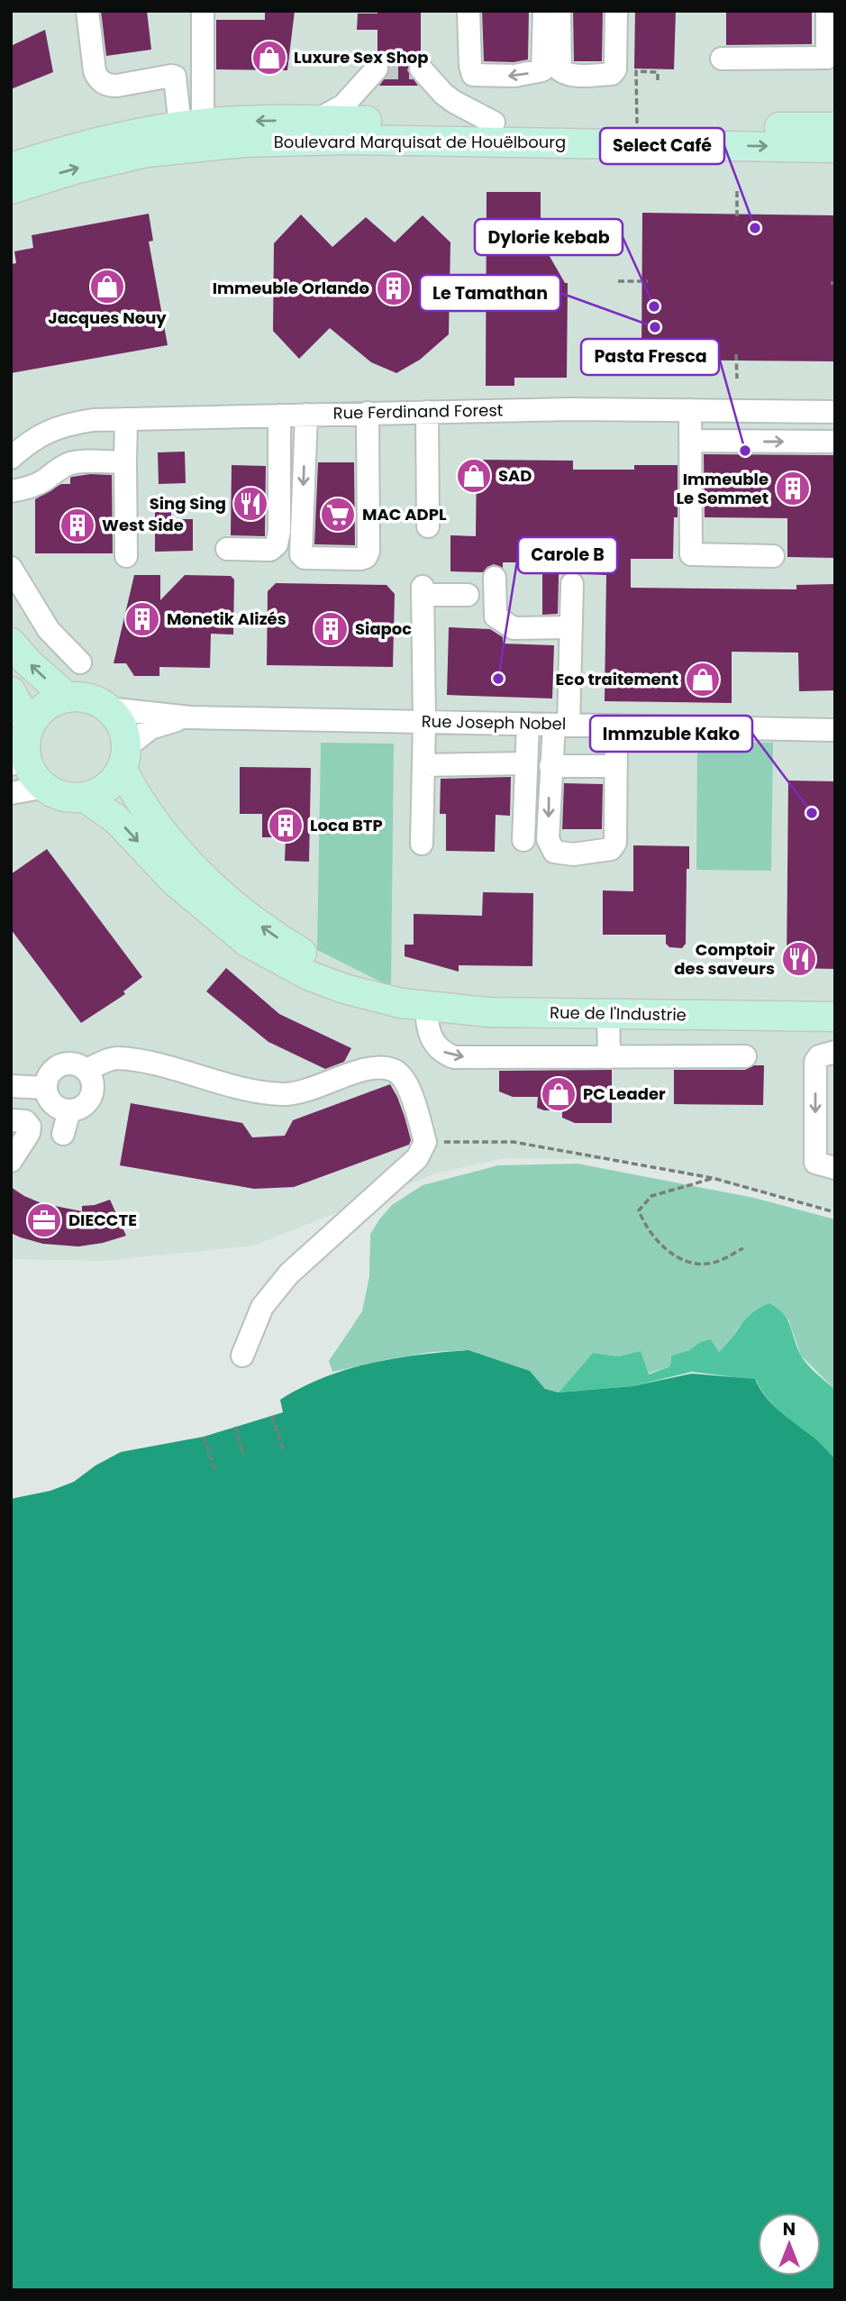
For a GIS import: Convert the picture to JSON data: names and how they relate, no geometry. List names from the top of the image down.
{
  "streets": {
    "main road": ["Boulevard Marquisat de Houëlbourg", "Rue de l'Industrie"],
    "street": ["Rue Ferdinand Forest", "Rue Joseph Nobel"]
  },
  "crossings": [
    ["Rue Joseph Nobel", "Rue de l'Industrie"]
  ],
  "places": {
    "shop": [
      "Luxure Sex Shop",
      "Jacques Nouy",
      "SAD",
      "Eco traitement",
      "PC Leader"
    ],
    "other": [
      "Select Café",
      "Dylorie kebab",
      "Le Tamathan",
      "Pasta Fresca",
      "Carole B",
      "Immzuble Kako"
    ],
    "building": [
      "Immeuble Orlando",
      "Immeuble Le Sommet",
      "West Side",
      "Monetik Alizés",
      "Siapoc",
      "Loca BTP"
    ],
    "restaurant": ["Sing Sing", "Comptoir des saveurs"],
    "supermarket": ["MAC ADPL"],
    "office": ["DIECCTE"]
  },
  "north": "top"
}
